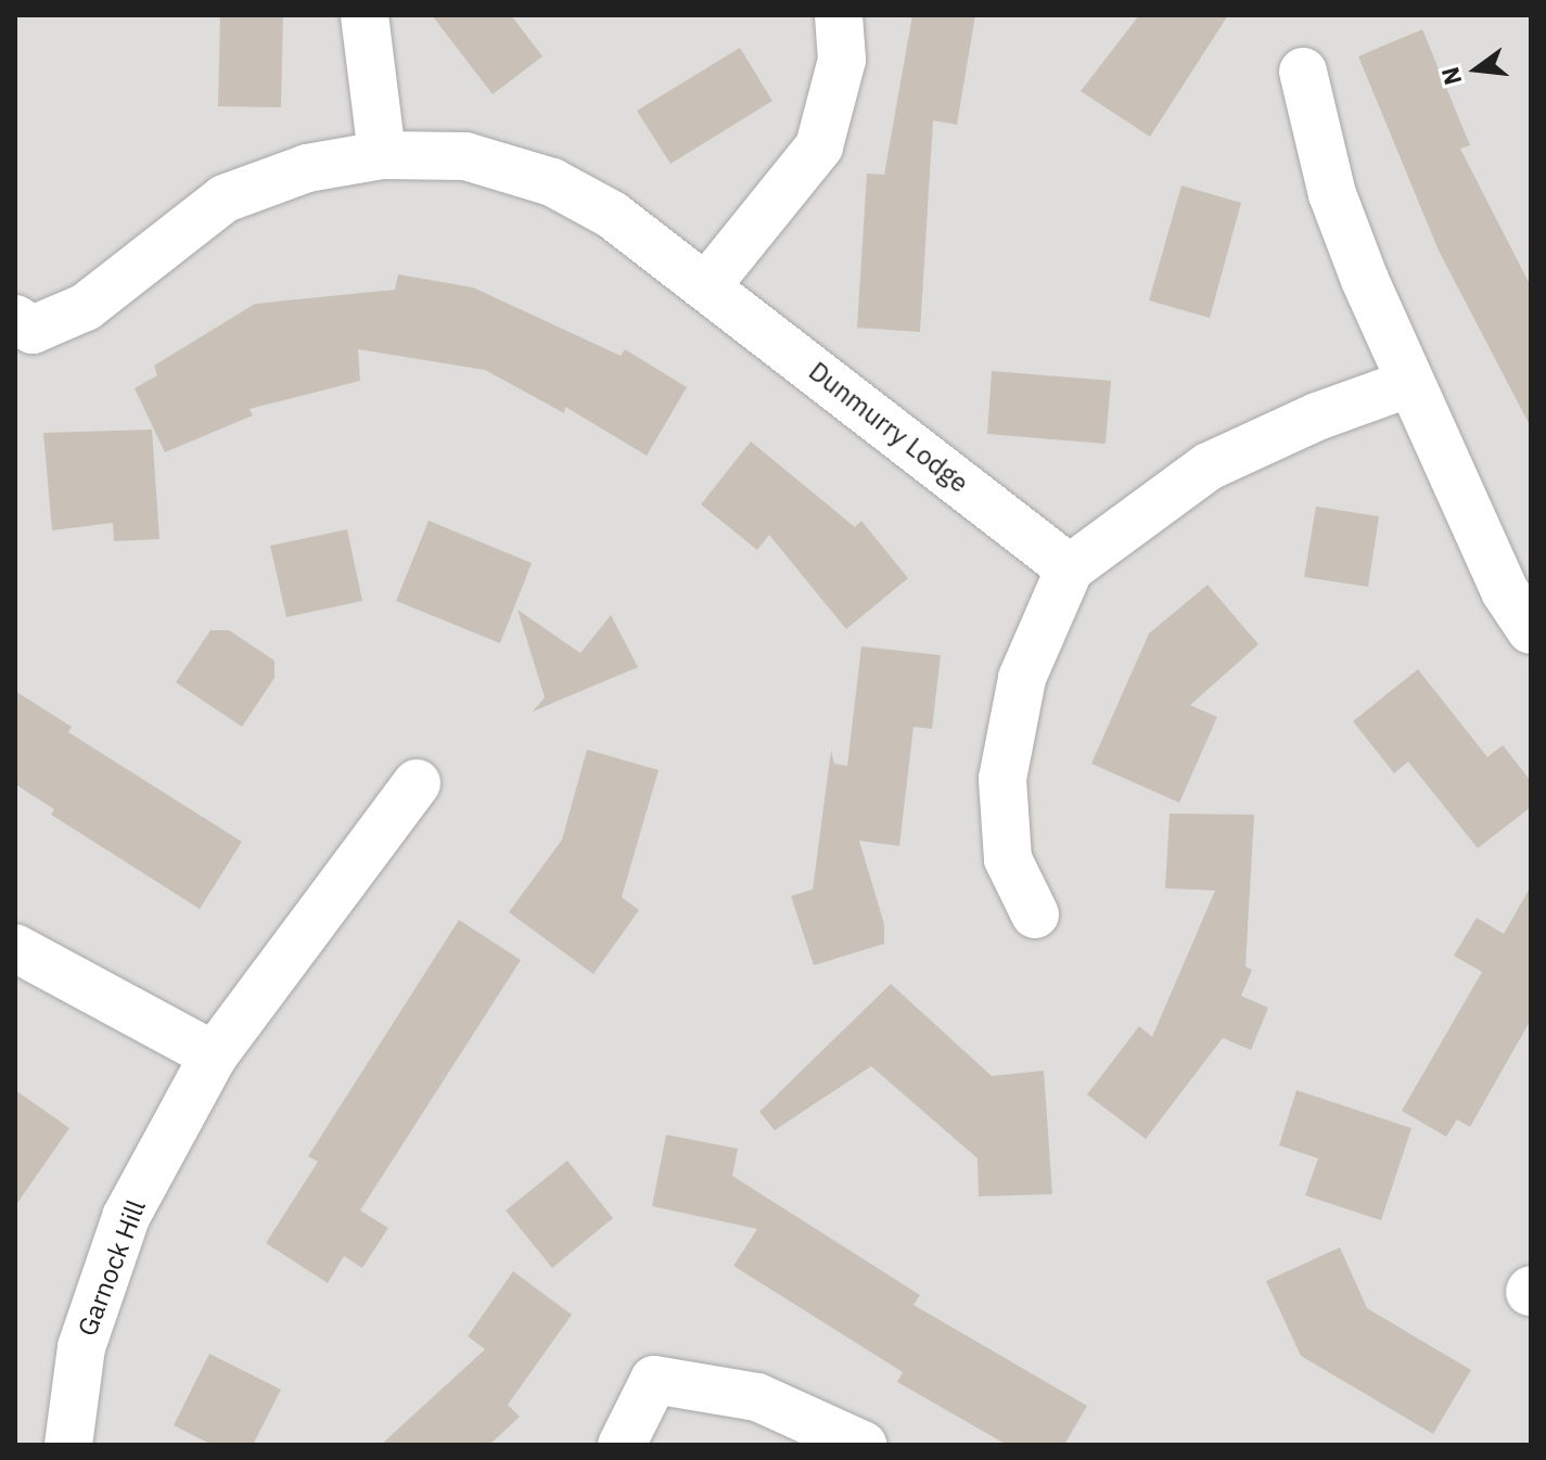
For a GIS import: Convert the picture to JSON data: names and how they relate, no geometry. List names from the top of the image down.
{
  "streets": {
    "street": ["Dunmurry Lodge", "Garnock Hill"]
  },
  "north": "left"
}
